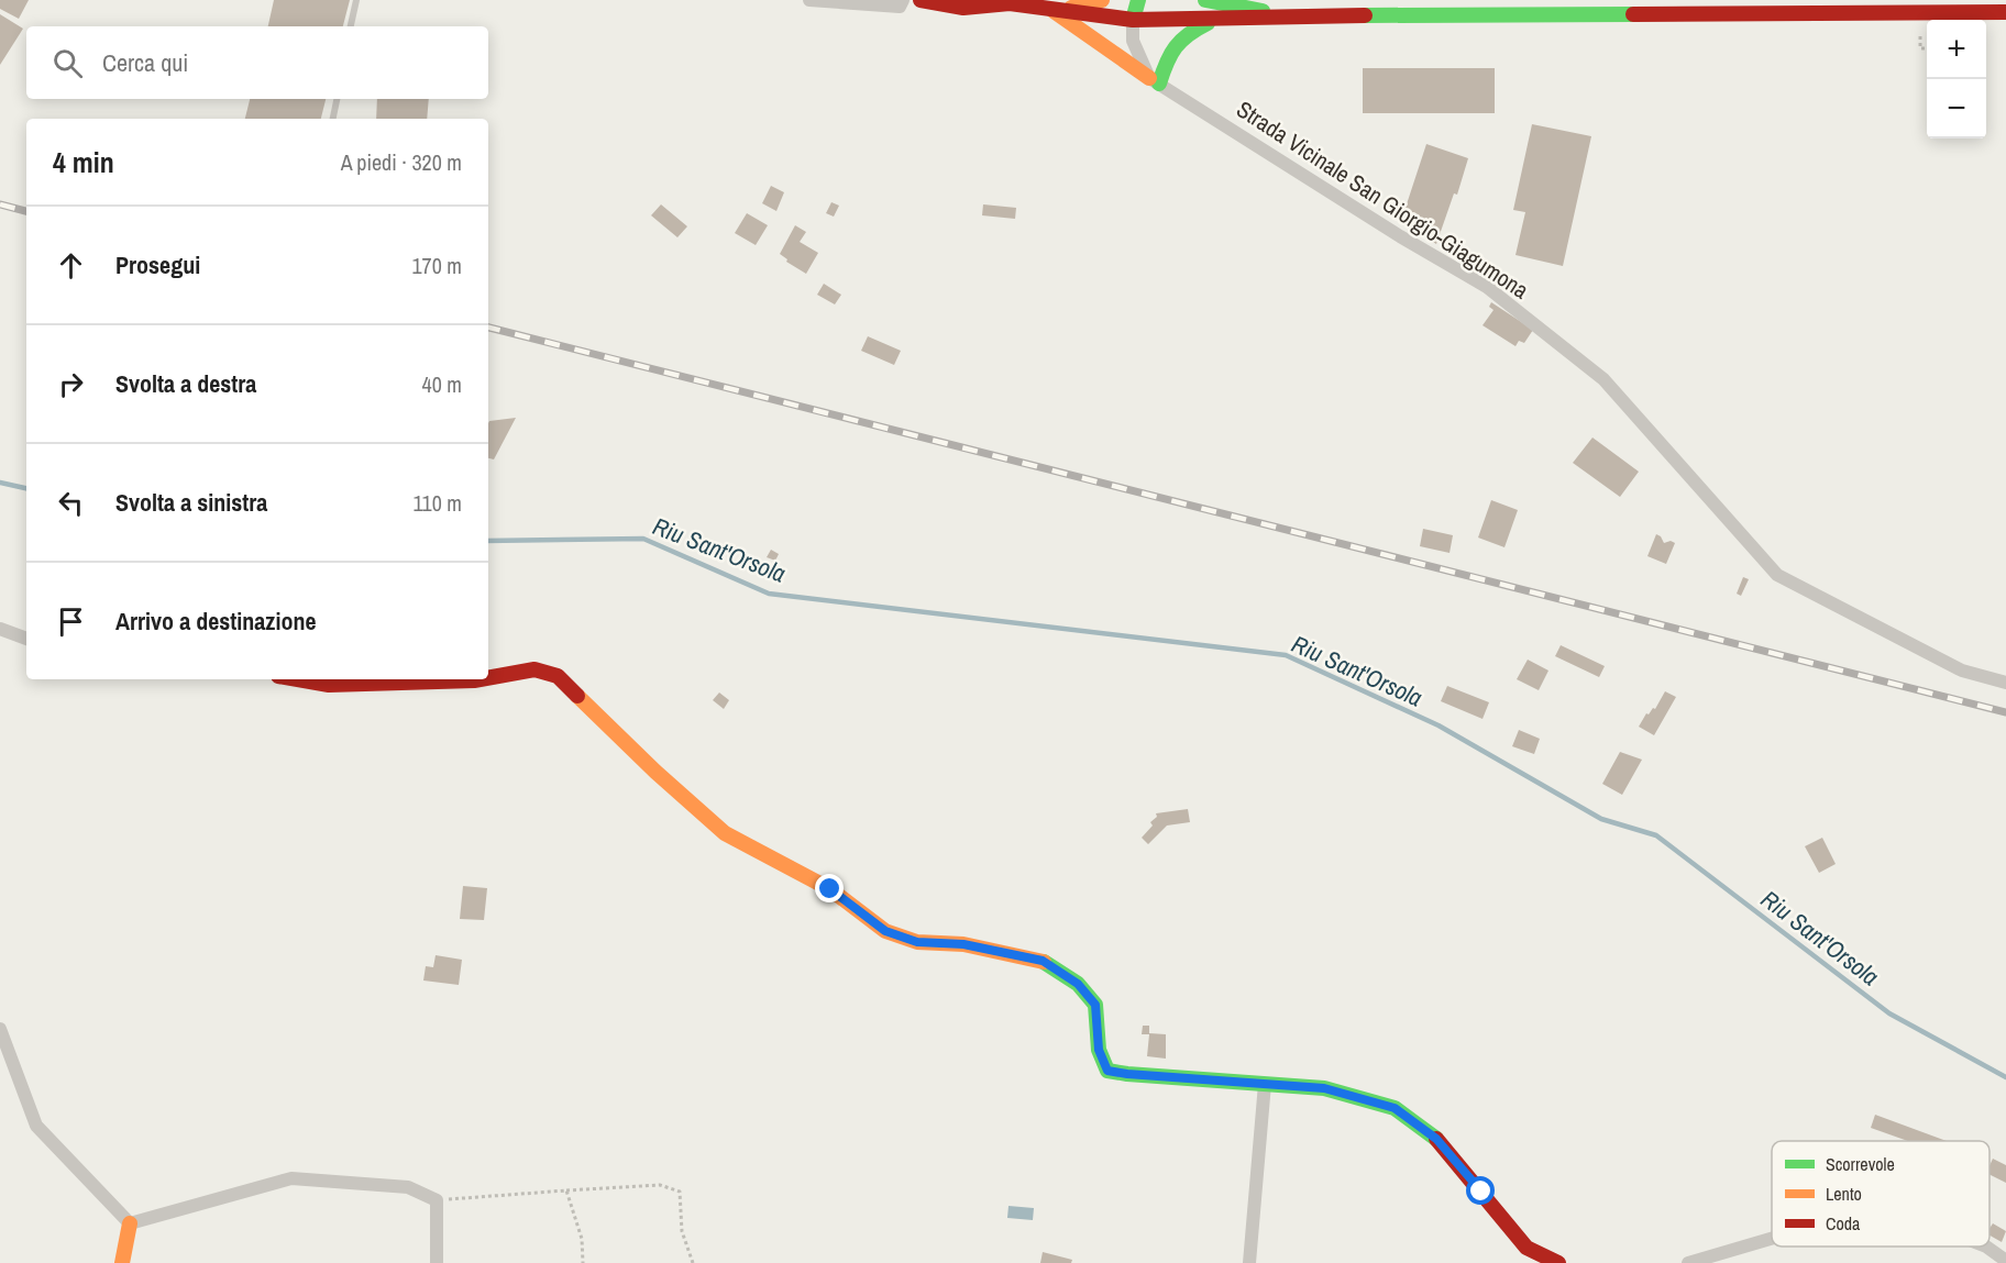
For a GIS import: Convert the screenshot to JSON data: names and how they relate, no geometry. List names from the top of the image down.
{
  "streets": {
    "street": ["Strada Vicinale San Giorgio-Giagumona"]
  },
  "water": ["Riu Sant'Orsola"],
  "legend": ["Scorrevole", "Lento", "Coda"],
  "page": {
    "map_buttons": ["+", "−"],
    "search": "Cerca qui",
    "heading": ["4 min", "A piedi · 320 m"],
    "list": [
      ["Prosegui", "170 m"],
      ["Svolta a destra", "40 m"],
      ["Svolta a sinistra", "110 m"],
      "Arrivo a destinazione"
    ]
  }
}
